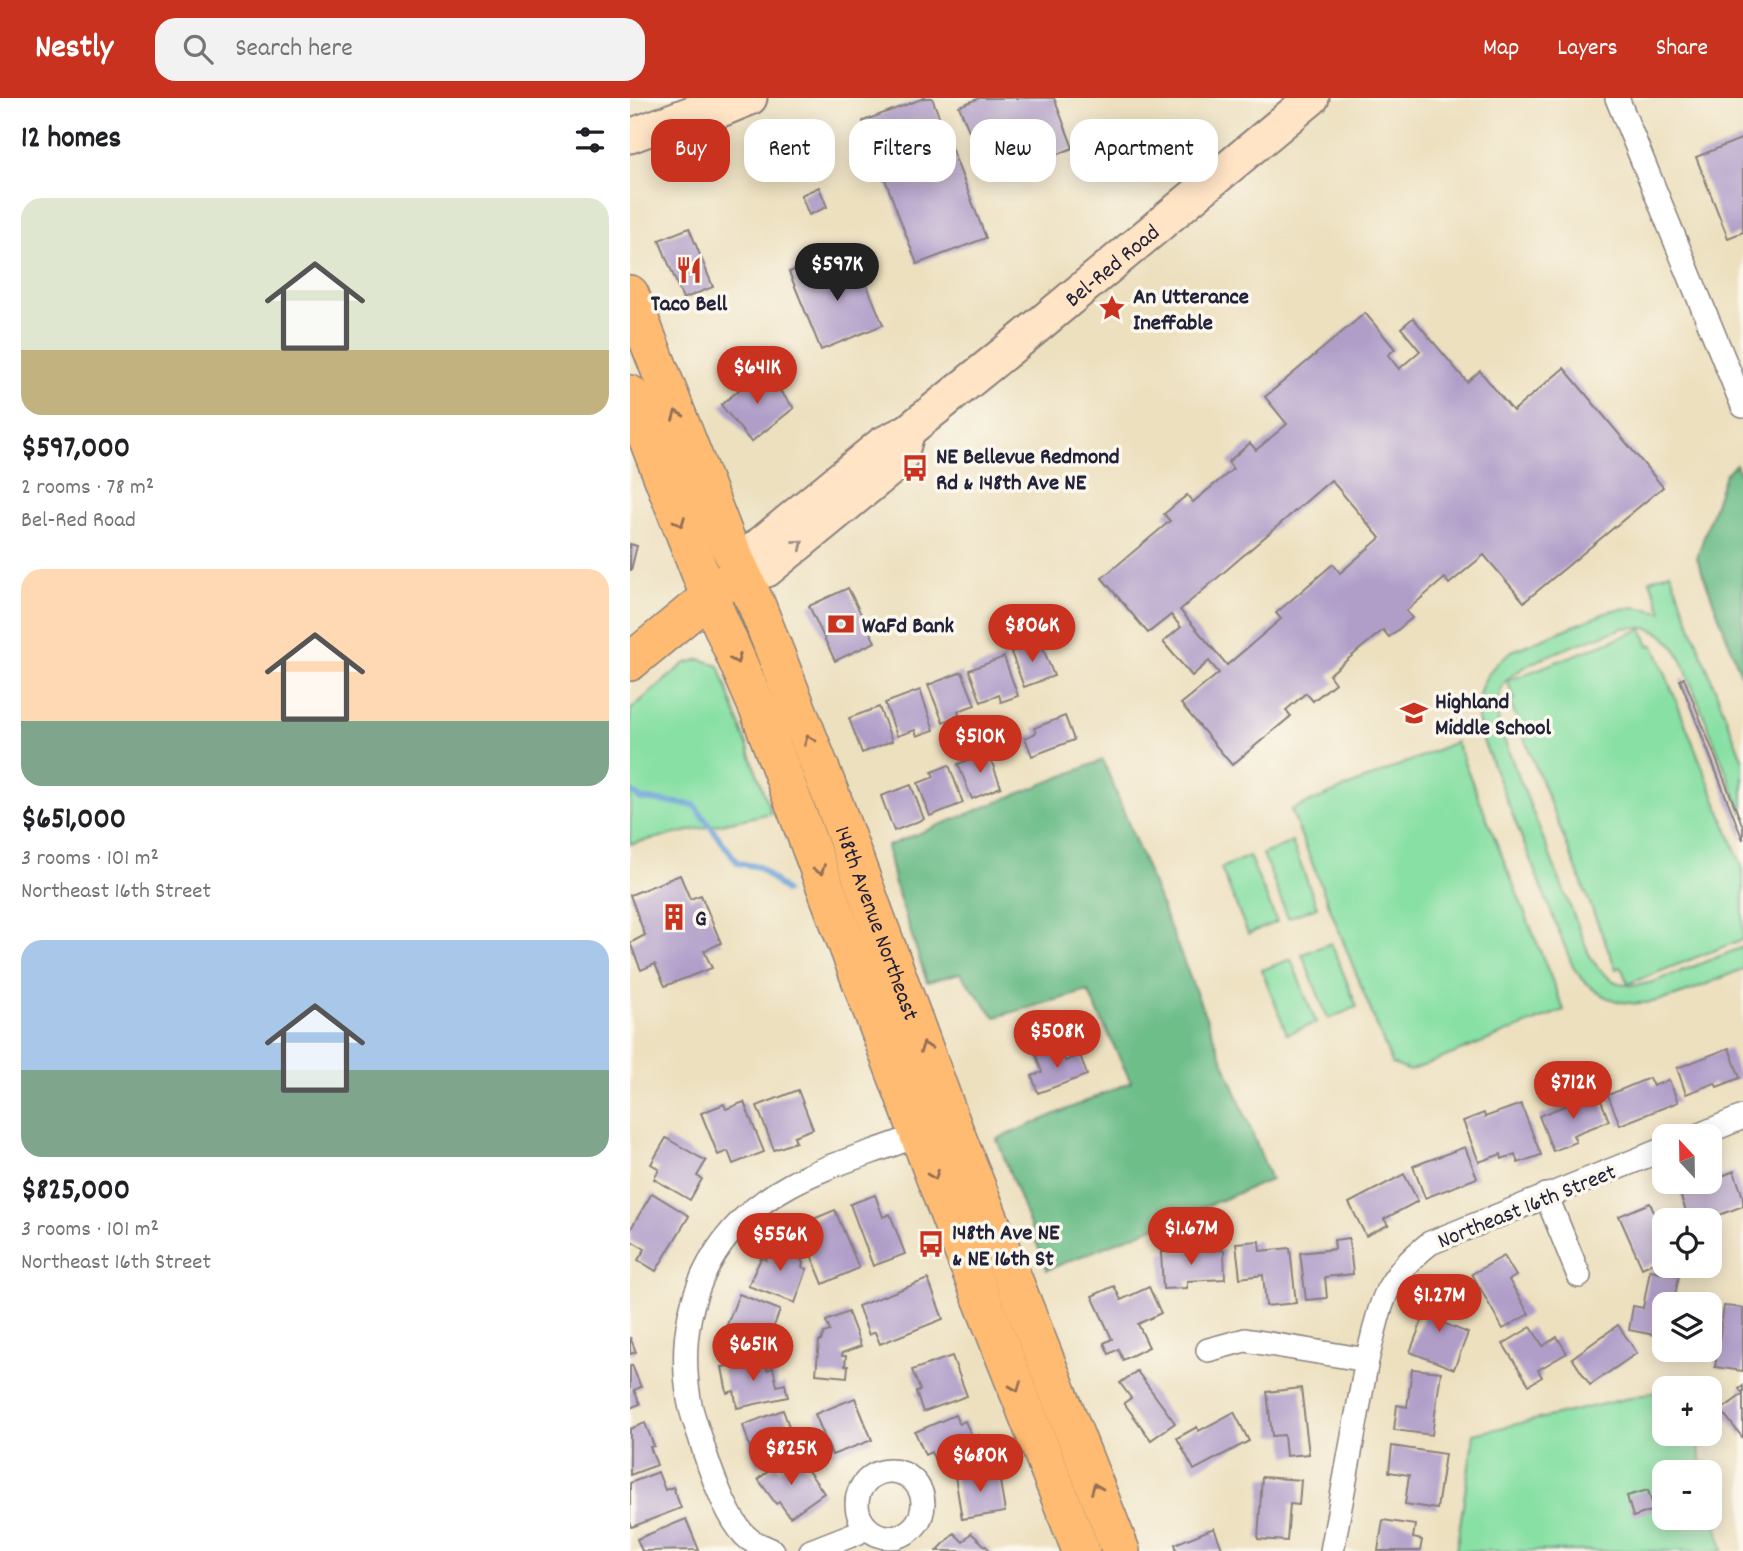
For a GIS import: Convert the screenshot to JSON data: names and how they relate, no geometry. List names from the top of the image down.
{
  "streets": {
    "main road": ["Bel-Red Road", "148th Avenue Northeast"],
    "street": ["Northeast 16th Street"]
  },
  "crossings": [
    ["Bel-Red Road", "148th Avenue Northeast"]
  ],
  "places": {
    "restaurant": ["Taco Bell"],
    "place": ["An Utterance Ineffable"],
    "bus stop": ["NE Bellevue Redmond Rd & 148th Ave NE", "148th Ave NE & NE 16th St"],
    "bank": ["WaFd Bank"],
    "school or university": ["Highland Middle School"],
    "building": ["G"]
  },
  "north": "top",
  "page": {
    "header": "Nestly",
    "search": "Search here",
    "nav": ["Map", "Layers", "Share"],
    "heading": "12 homes",
    "chip": [
      "Buy",
      "Rent",
      "Filters",
      "New",
      "Apartment"
    ],
    "list": [
      {
        "name": "$597,000",
        "note": "2 rooms · 78 m² · Bel-Red Road"
      },
      {
        "name": "$651,000",
        "note": "3 rooms · 101 m² · Northeast 16th Street"
      },
      {
        "name": "$825,000",
        "note": "3 rooms · 101 m² · Northeast 16th Street"
      }
    ],
    "price": [
      "$597K",
      "$641K",
      "$806K",
      "$510K",
      "$508K",
      "$712K",
      "$1.67M",
      "$556K",
      "$1.27M",
      "$651K",
      "$825K",
      "$680K"
    ],
    "map_buttons": ["+", "−"]
  }
}
